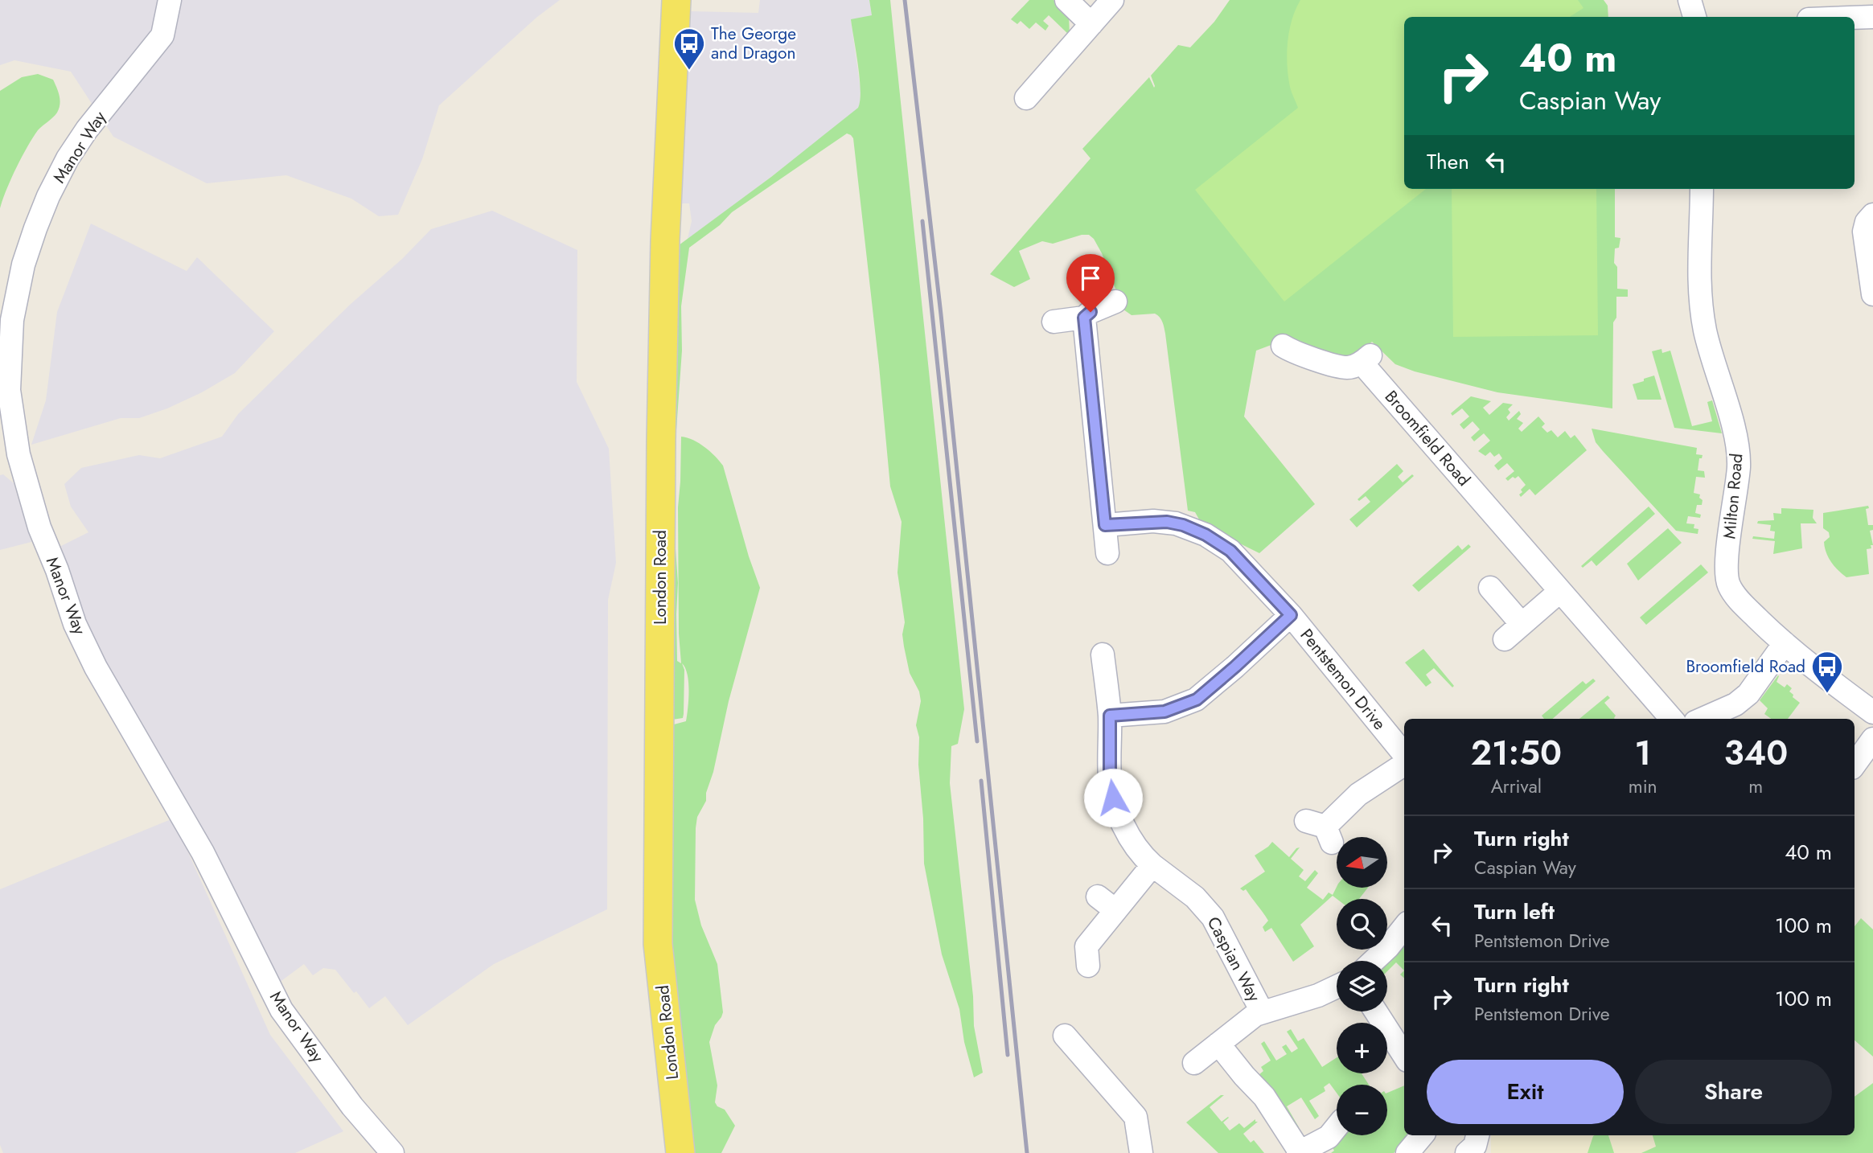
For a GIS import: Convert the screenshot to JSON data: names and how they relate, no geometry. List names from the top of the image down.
{
  "streets": {
    "main road": ["London Road"],
    "street": [
      "Manor Way",
      "Broomfield Road",
      "Milton Road",
      "Pentstemon Drive",
      "Caspian Way"
    ]
  },
  "places": {
    "bus stop": ["The George and Dragon", "Broomfield Road"]
  },
  "north": "left",
  "page": {
    "turn": ["40 m", "Caspian Way"],
    "then": "Then",
    "eta": [
      "21:50",
      "Arrival",
      "1",
      "min",
      "340",
      "m"
    ],
    "list": [
      {
        "name": "Turn right",
        "note": "Caspian Way",
        "value": "40 m"
      },
      {
        "name": "Turn left",
        "note": "Pentstemon Drive",
        "value": "100 m"
      },
      {
        "name": "Turn right",
        "note": "Pentstemon Drive",
        "value": "100 m"
      }
    ],
    "map_buttons": ["+", "−"],
    "buttons": ["Exit", "Share"]
  }
}
